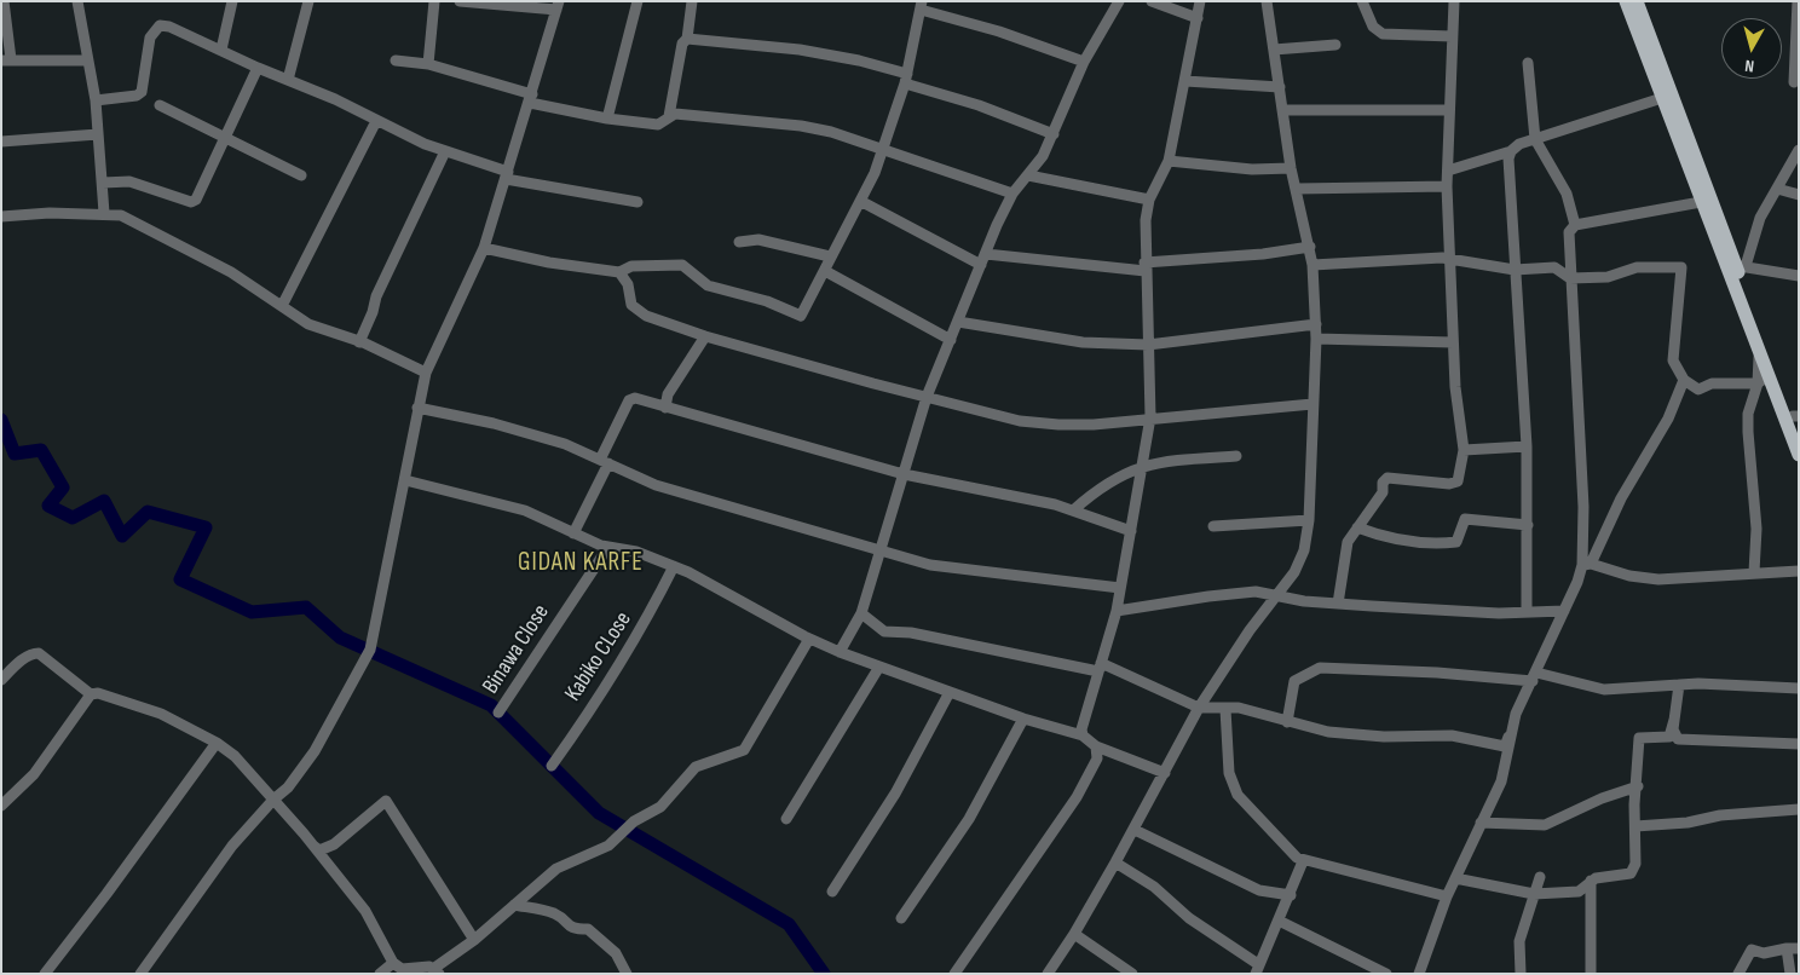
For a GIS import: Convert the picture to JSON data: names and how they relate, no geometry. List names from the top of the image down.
{
  "streets": {
    "street": ["Binawa Close", "Kabiko CLose"]
  },
  "districts": ["GIDAN KARFE"],
  "north": "bottom"
}
